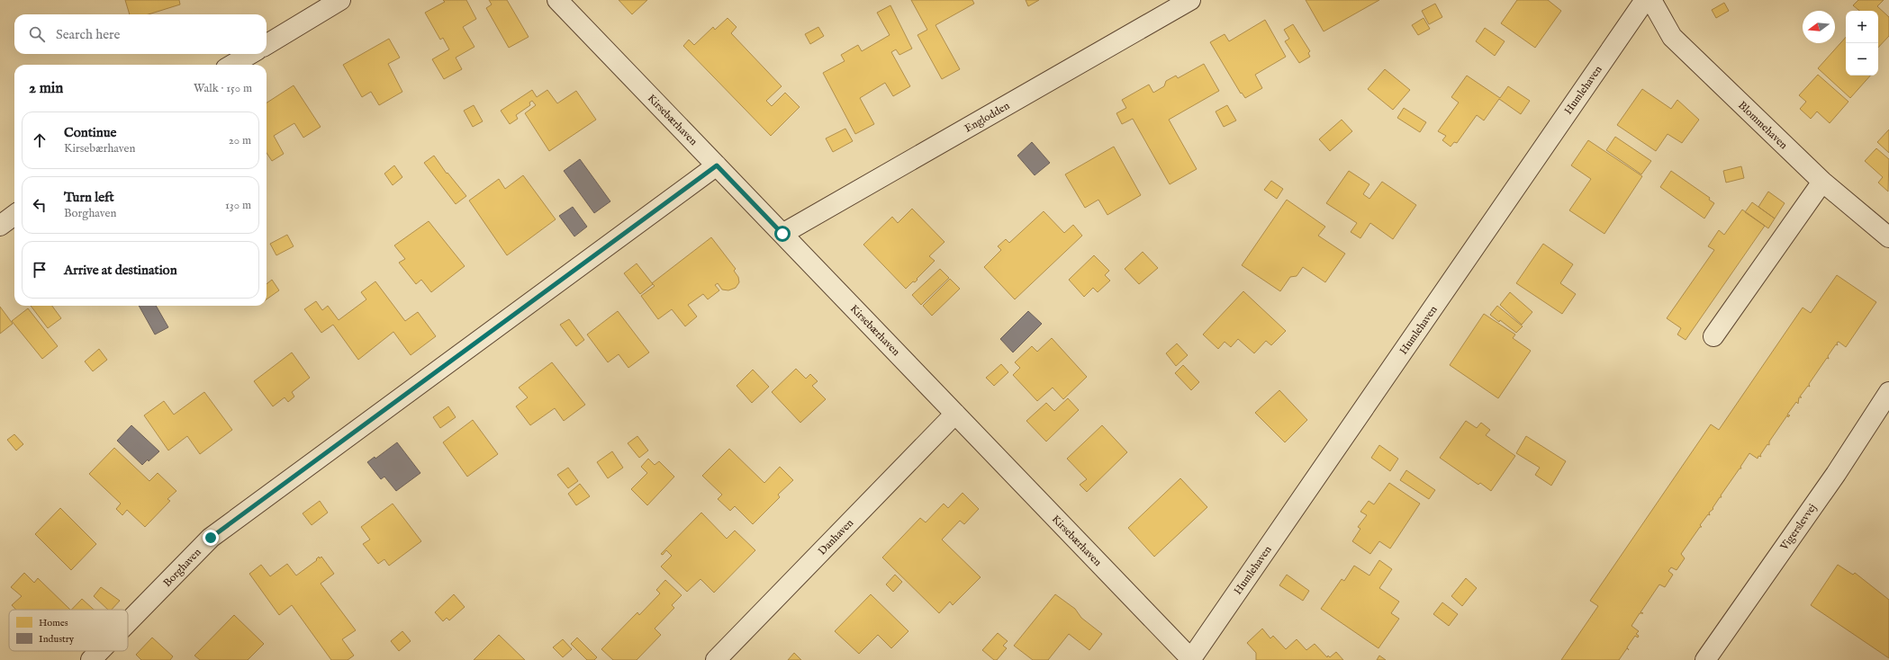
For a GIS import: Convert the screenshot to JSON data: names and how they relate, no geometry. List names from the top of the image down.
{
  "streets": {
    "street": [
      "Humlehaven",
      "Englodden",
      "Kirsebærhaven",
      "Blommehaven",
      "Vigerslevvej",
      "Danhaven",
      "Borghaven"
    ]
  },
  "crossings": [
    ["Humlehaven", "Kirsebærhaven"],
    ["Englodden", "Kirsebærhaven"],
    ["Kirsebærhaven", "Danhaven"],
    ["Kirsebærhaven", "Borghaven"]
  ],
  "legend": ["Homes", "Industry"],
  "north": "left",
  "page": {
    "map_buttons": ["+", "−"],
    "search": "Search here",
    "heading": ["2 min", "Walk · 150 m"],
    "list": [
      ["Continue", "Kirsebærhaven", "20 m"],
      ["Turn left", "Borghaven", "130 m"],
      "Arrive at destination"
    ]
  }
}
